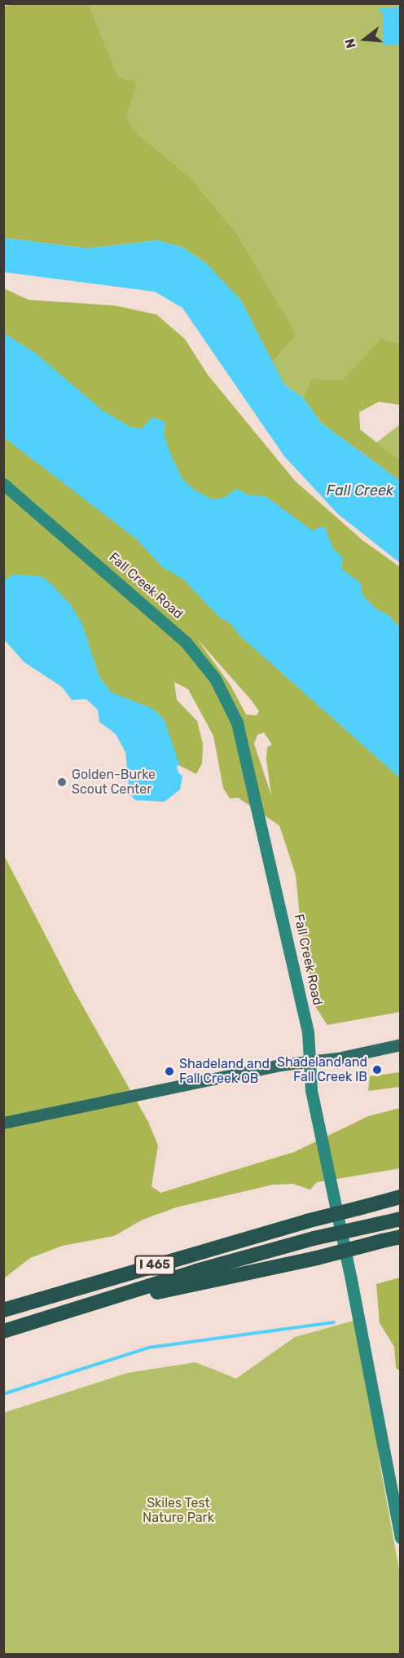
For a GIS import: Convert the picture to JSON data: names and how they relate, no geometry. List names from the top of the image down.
{
  "streets": {
    "highway": ["I 465"],
    "main road": ["Fall Creek Road"]
  },
  "water": ["Fall Creek"],
  "parks": ["Skiles Test Nature Park"],
  "places": ["Golden-Burke Scout Center", "Shadeland and Fall Creek IB", "Shadeland and Fall Creek OB"],
  "north": "left"
}
